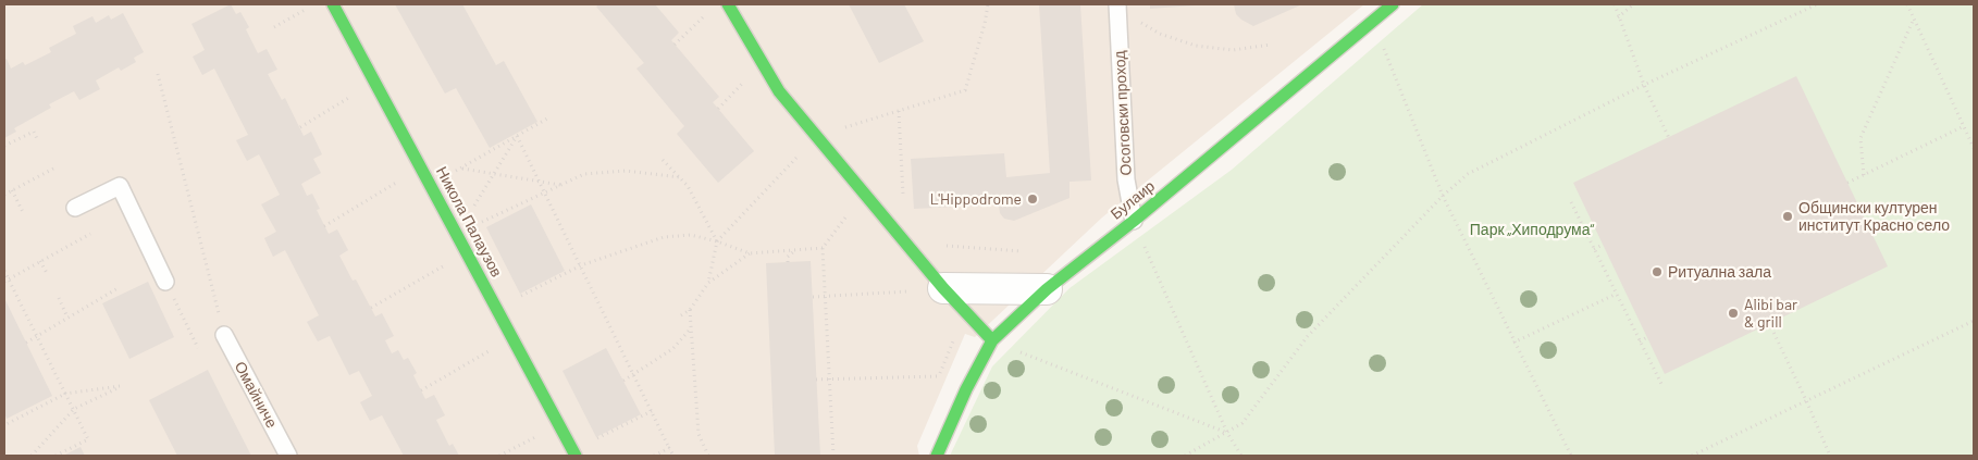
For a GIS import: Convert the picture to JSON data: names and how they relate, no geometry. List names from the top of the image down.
{
  "streets": {
    "street": ["Булаир", "Никола Палаузов"],
    "lane": ["Осоговски проход", "Омайниче"]
  },
  "crossings": [
    ["Осоговски проход", "Булаир"]
  ],
  "parks": ["Парк „Хиподрума“"],
  "places": [
    "L'Hippodrome",
    "Общински културен институт Красно село",
    "Ритуална зала",
    "Alibi bar & grill"
  ]
}
